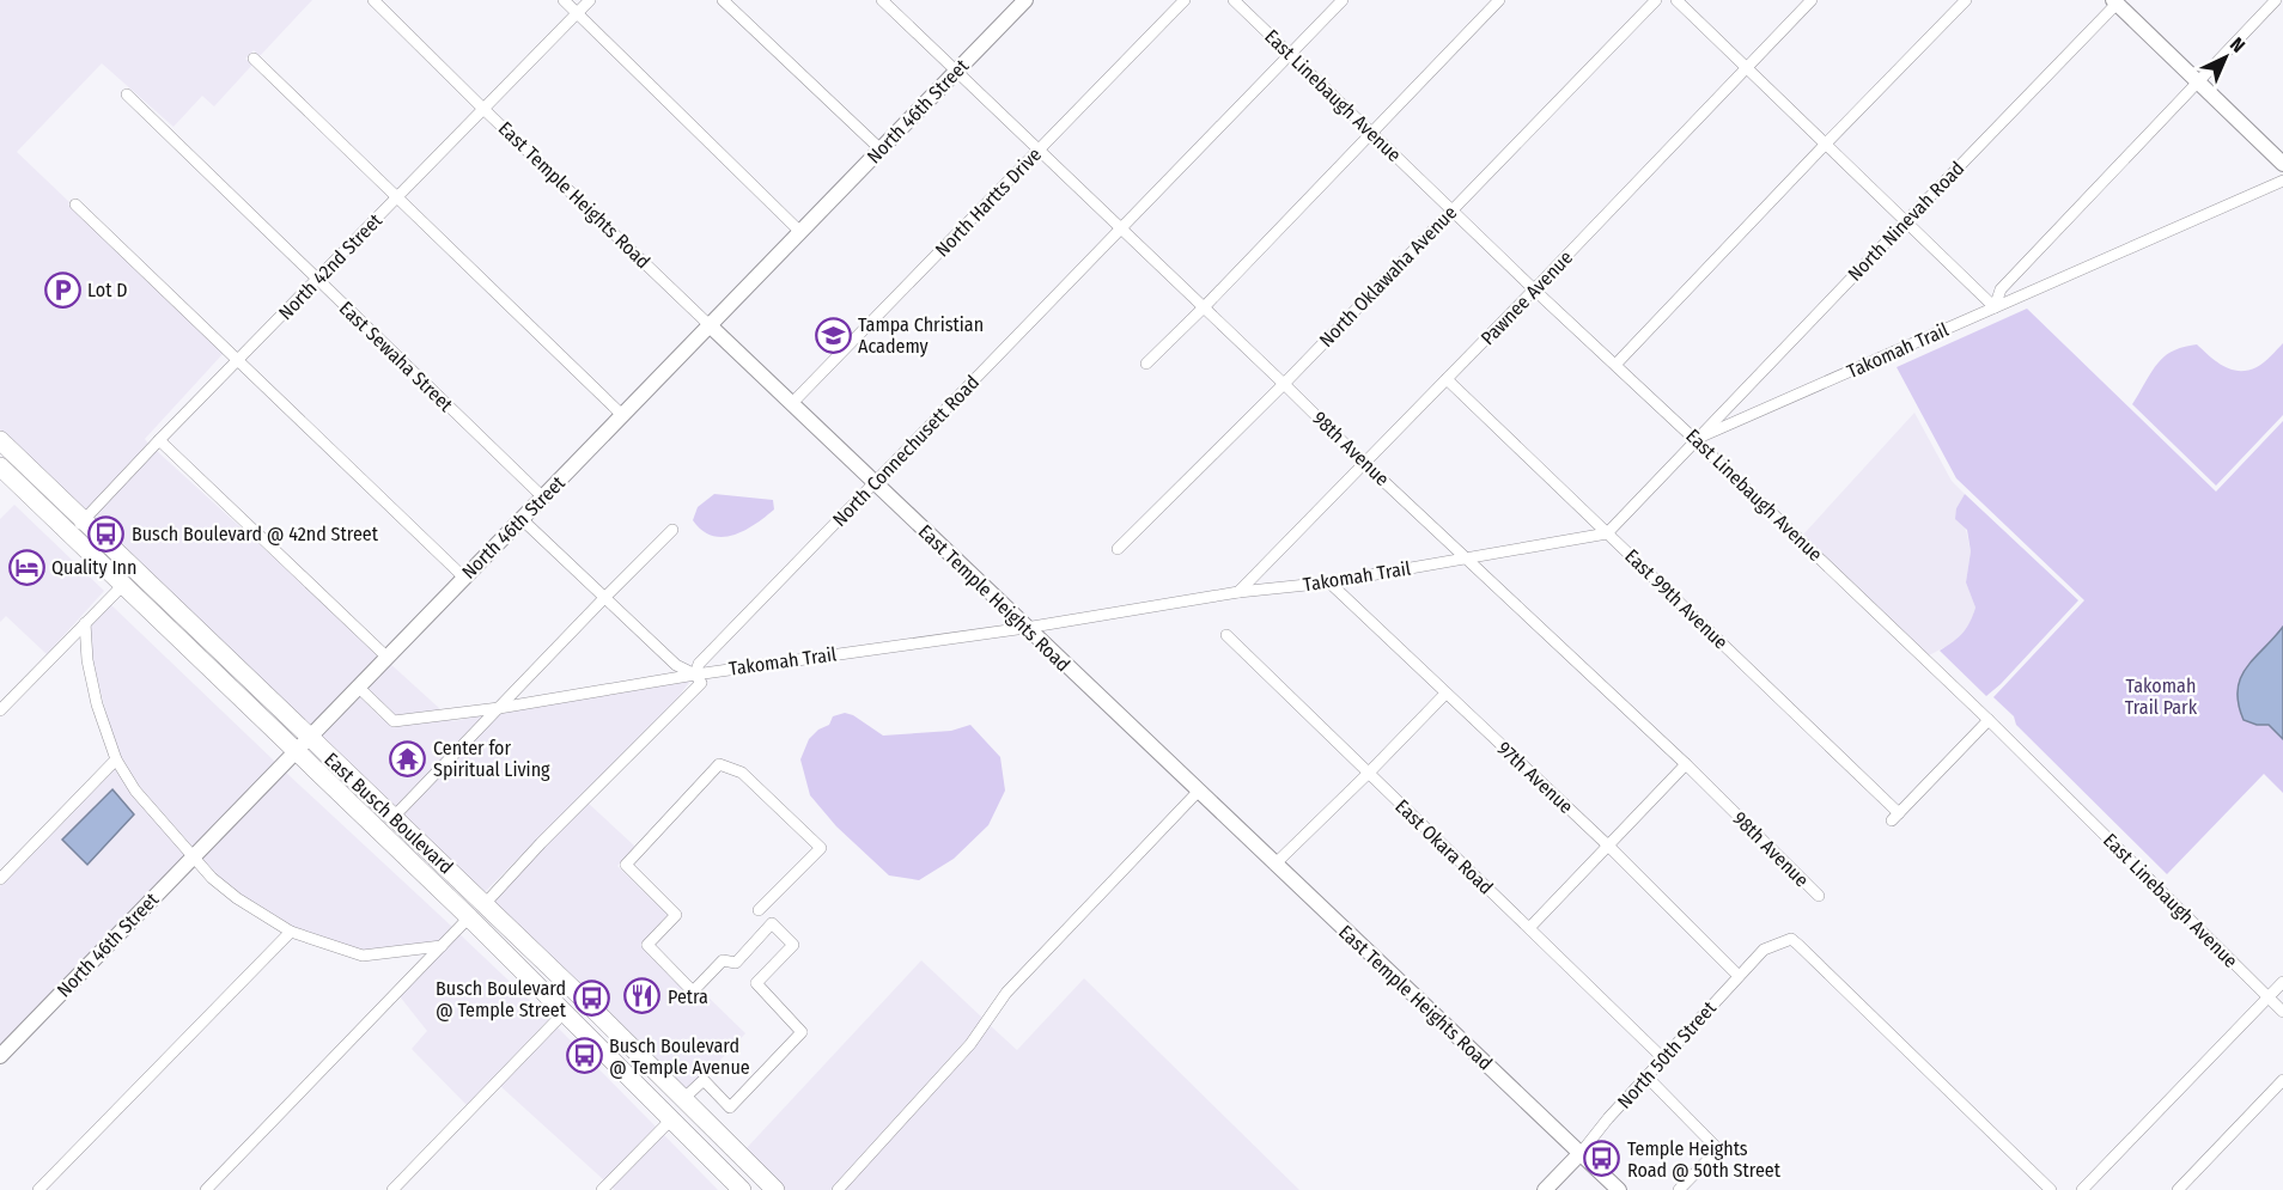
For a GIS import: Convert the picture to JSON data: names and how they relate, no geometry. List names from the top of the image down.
{
  "streets": {
    "main road": ["East Busch Boulevard"],
    "street": [
      "East Linebaugh Avenue",
      "North 46th Street",
      "East Temple Heights Road",
      "North Hartts Drive",
      "North Ninevah Road",
      "North 42nd Street",
      "North Oklawaha Avenue",
      "Pawnee Avenue",
      "Takomah Trail",
      "East Sewaha Street",
      "98th Avenue",
      "North Connechusett Road",
      "East 99th Avenue",
      "97th Avenue",
      "East Okara Road",
      "North 50th Street"
    ]
  },
  "crossings": [
    ["East Linebaugh Avenue", "North Ninevah Road"],
    ["East Linebaugh Avenue", "North Oklawaha Avenue"],
    ["East Linebaugh Avenue", "Pawnee Avenue"],
    ["East Linebaugh Avenue", "Takomah Trail"],
    ["East Linebaugh Avenue", "North Connechusett Road"],
    ["East Linebaugh Avenue", "East 99th Avenue"],
    ["North 46th Street", "East Temple Heights Road"],
    ["North 46th Street", "Takomah Trail"],
    ["North 46th Street", "East Sewaha Street"],
    ["North 46th Street", "98th Avenue"],
    ["North 46th Street", "East Busch Boulevard"],
    ["East Temple Heights Road", "North Hartts Drive"],
    ["East Temple Heights Road", "North 42nd Street"],
    ["East Temple Heights Road", "Takomah Trail"],
    ["East Temple Heights Road", "North Connechusett Road"],
    ["East Temple Heights Road", "North 50th Street"],
    ["North Hartts Drive", "98th Avenue"],
    ["North Ninevah Road", "Takomah Trail"],
    ["North 42nd Street", "East Sewaha Street"],
    ["North 42nd Street", "East Busch Boulevard"],
    ["North Oklawaha Avenue", "98th Avenue"],
    ["Pawnee Avenue", "Takomah Trail"],
    ["Pawnee Avenue", "98th Avenue"],
    ["Pawnee Avenue", "East 99th Avenue"],
    ["Takomah Trail", "98th Avenue"],
    ["Takomah Trail", "North Connechusett Road"],
    ["Takomah Trail", "East 99th Avenue"],
    ["Takomah Trail", "97th Avenue"],
    ["98th Avenue", "North Connechusett Road"],
    ["North Connechusett Road", "East Busch Boulevard"],
    ["97th Avenue", "North 50th Street"],
    ["East Okara Road", "North 50th Street"]
  ],
  "parks": ["Takomah Trail Park"],
  "places": {
    "parking": ["Lot D"],
    "school or university": ["Tampa Christian Academy"],
    "bus stop": [
      "Busch Boulevard @ 42nd Street",
      "Busch Boulevard @ Temple Street",
      "Busch Boulevard @ Temple Avenue",
      "Temple Heights Road @ 50th Street"
    ],
    "hotel": ["Quality Inn"],
    "temple": ["Center for Spiritual Living"],
    "restaurant": ["Petra"]
  },
  "north": "top right"
}
